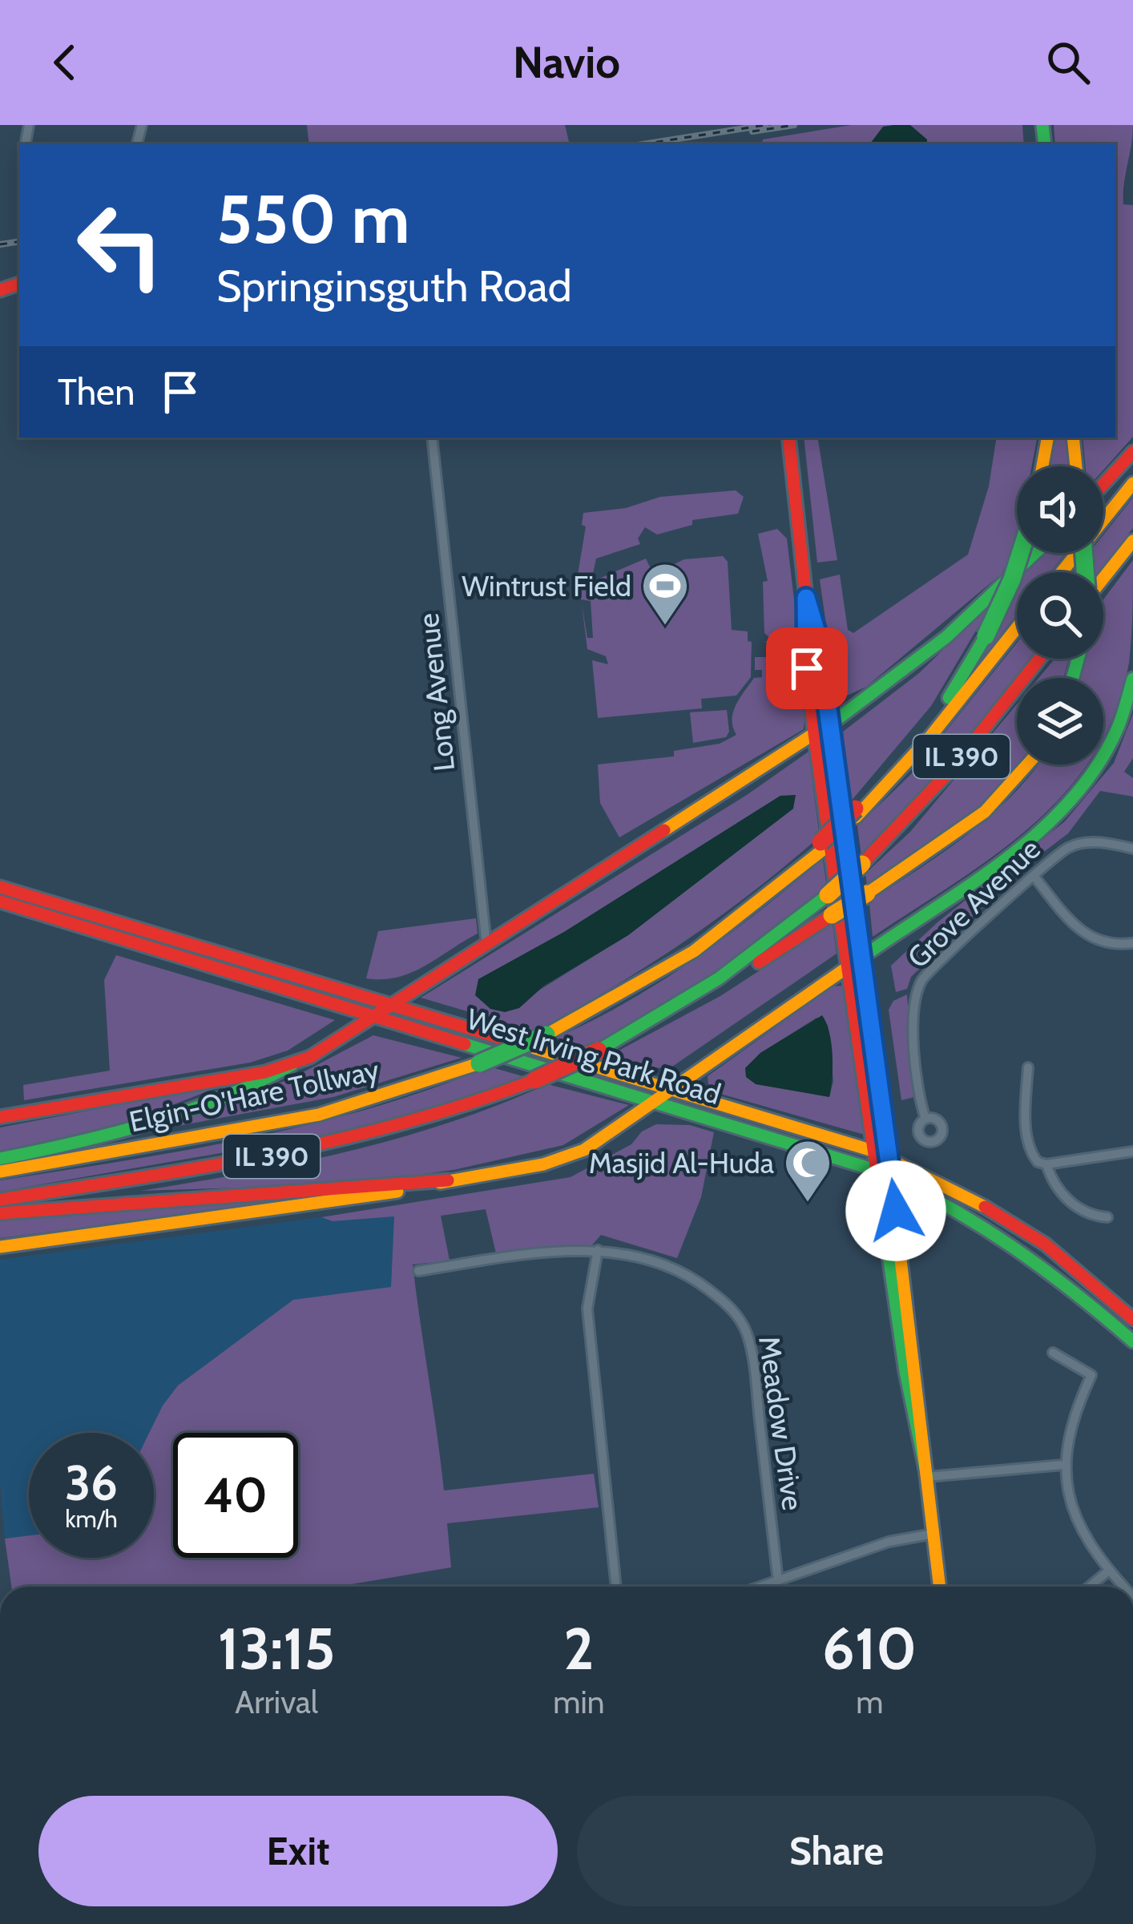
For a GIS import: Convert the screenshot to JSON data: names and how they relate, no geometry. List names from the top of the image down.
{
  "streets": {
    "main road": ["IL 390", "West Irving Park Road", "Elgin-O'Hare Tollway"],
    "street": ["Long Avenue", "Grove Avenue", "Meadow Drive"]
  },
  "places": {
    "sports": ["Wintrust Field"],
    "mosque": ["Masjid Al-Huda"]
  },
  "page": {
    "header": "Navio",
    "turn": ["550 m", "Springinsguth Road"],
    "then": "Then",
    "speed": "36 km/h",
    "limit": "40",
    "eta": [
      "13:15",
      "Arrival",
      "2",
      "min",
      "610",
      "m"
    ],
    "buttons": ["Exit", "Share"]
  }
}
